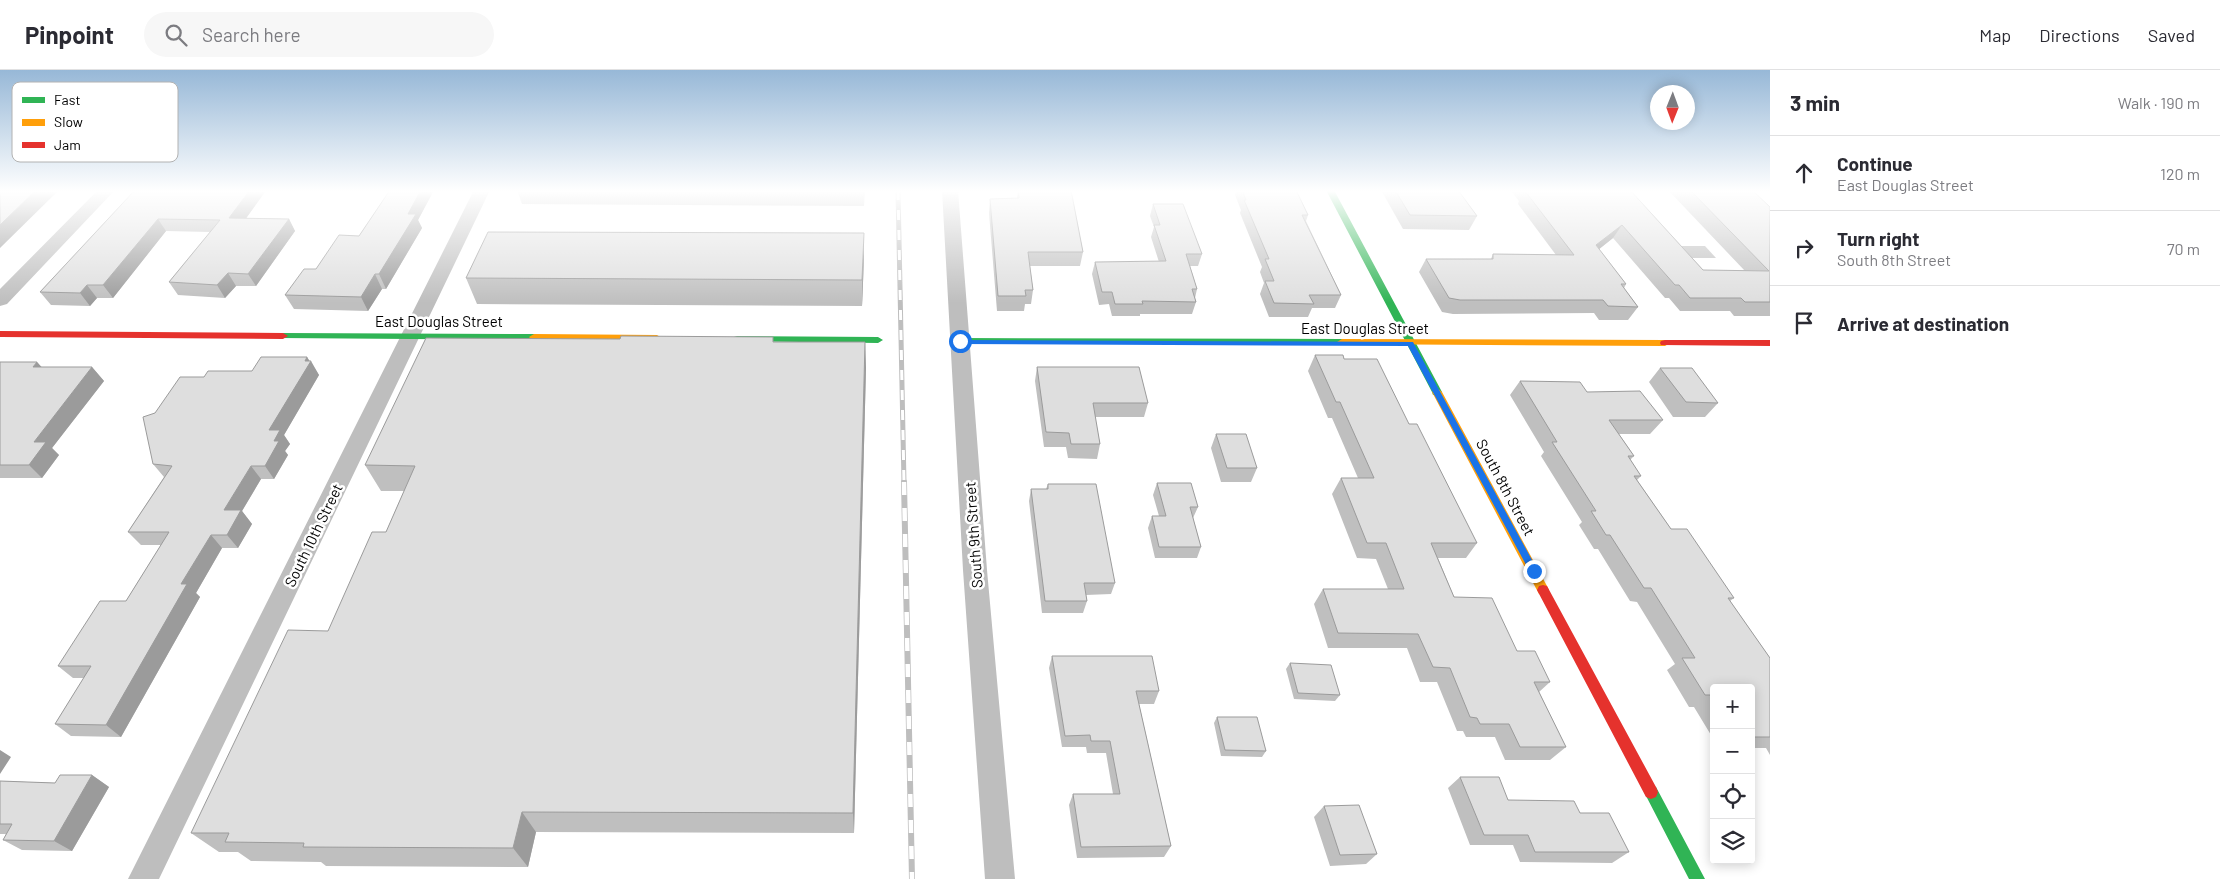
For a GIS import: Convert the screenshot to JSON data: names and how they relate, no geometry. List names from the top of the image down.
{
  "streets": {
    "street": [
      "East Douglas Street",
      "South 8th Street",
      "South 10th Street",
      "South 9th Street"
    ]
  },
  "crossings": [
    ["East Douglas Street", "South 8th Street"],
    ["East Douglas Street", "South 10th Street"],
    ["East Douglas Street", "South 9th Street"]
  ],
  "legend": ["Fast", "Slow", "Jam"],
  "north": "bottom",
  "page": {
    "header": "Pinpoint",
    "search": "Search here",
    "nav": ["Map", "Directions", "Saved"],
    "heading": ["3 min", "Walk · 190 m"],
    "list": [
      ["Continue", "East Douglas Street", "120 m"],
      ["Turn right", "South 8th Street", "70 m"],
      "Arrive at destination"
    ],
    "map_buttons": ["+", "−"]
  }
}
